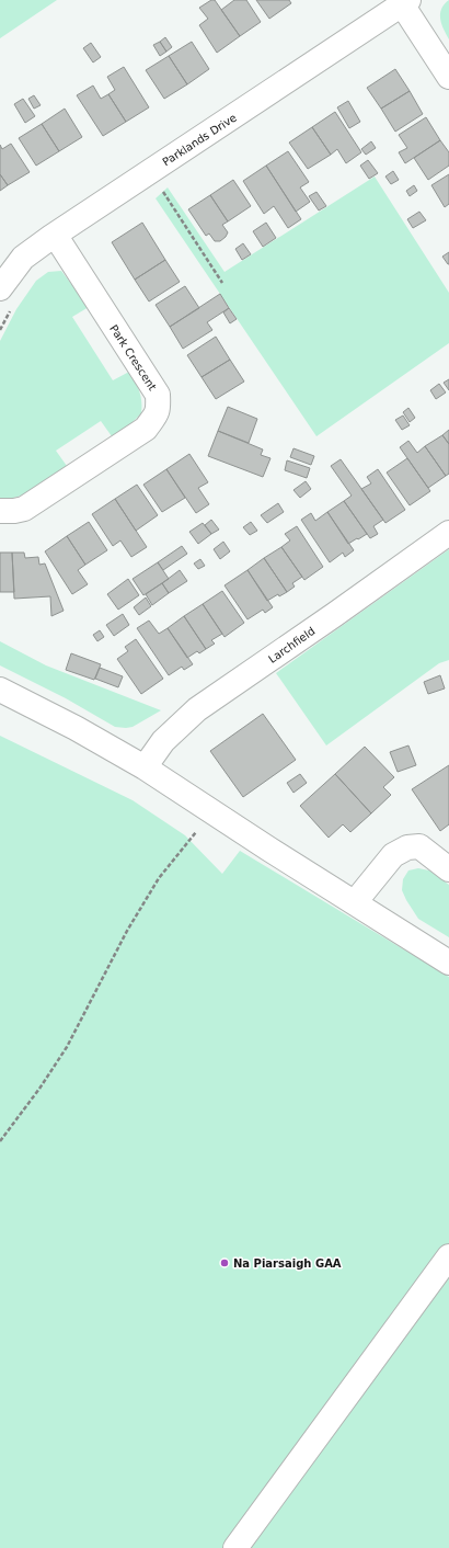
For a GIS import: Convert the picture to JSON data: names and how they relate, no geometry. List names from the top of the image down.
{
  "streets": {
    "street": ["Parklands Drive", "Park Crescent", "Larchfield"]
  },
  "crossings": [
    ["Parklands Drive", "Park Crescent"]
  ],
  "places": ["Na Piarsaigh GAA"]
}
